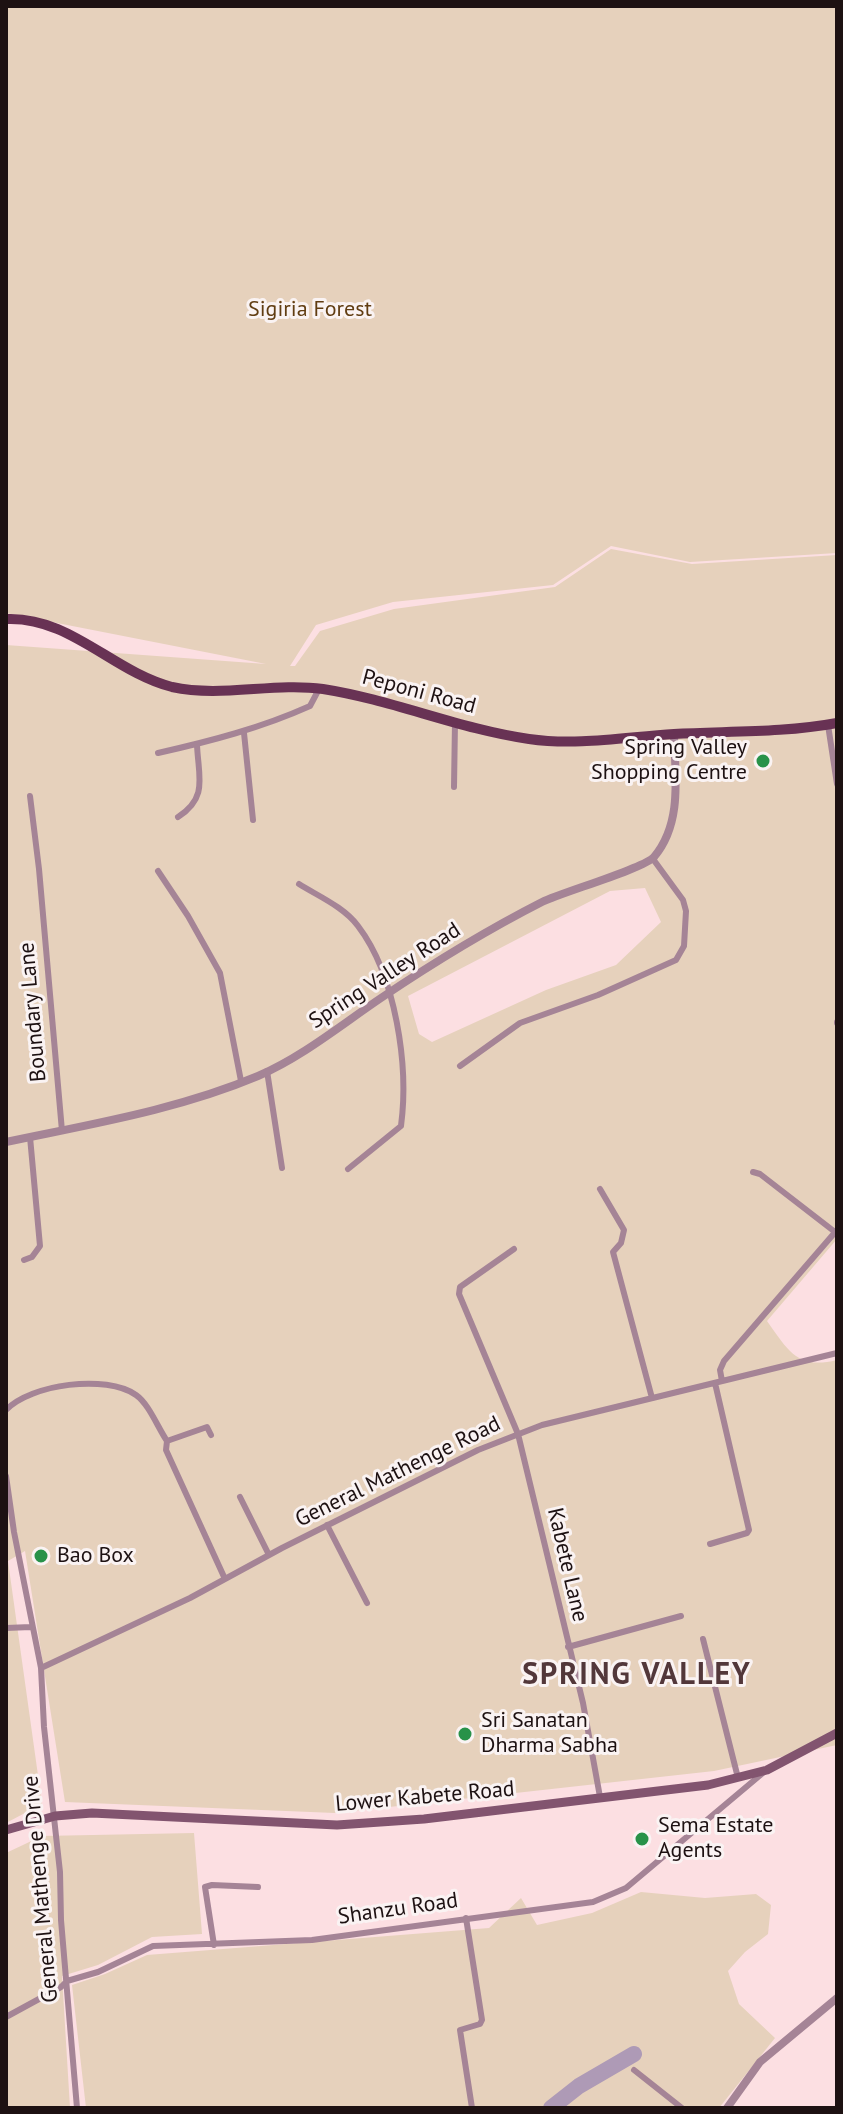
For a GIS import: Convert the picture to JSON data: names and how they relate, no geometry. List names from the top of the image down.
{
  "streets": {
    "main road": ["Peponi Road", "Lower Kabete Road"],
    "street": [
      "Spring Valley Road",
      "Boundary Lane",
      "General Mathenge Road",
      "Kabete Lane",
      "General Mathenge Drive",
      "Shanzu Road"
    ]
  },
  "crossings": [
    ["Spring Valley Road", "Boundary Lane"],
    ["General Mathenge Road", "Kabete Lane"],
    ["General Mathenge Road", "General Mathenge Drive"],
    ["Kabete Lane", "Lower Kabete Road"],
    ["Lower Kabete Road", "General Mathenge Drive"],
    ["Lower Kabete Road", "Shanzu Road"],
    ["General Mathenge Drive", "Shanzu Road"]
  ],
  "districts": ["SPRING VALLEY"],
  "parks": ["Sigiria Forest"],
  "places": [
    "Spring Valley Shopping Centre",
    "Bao Box",
    "Sri Sanatan Dharma Sabha",
    "Sema Estate Agents"
  ]
}
